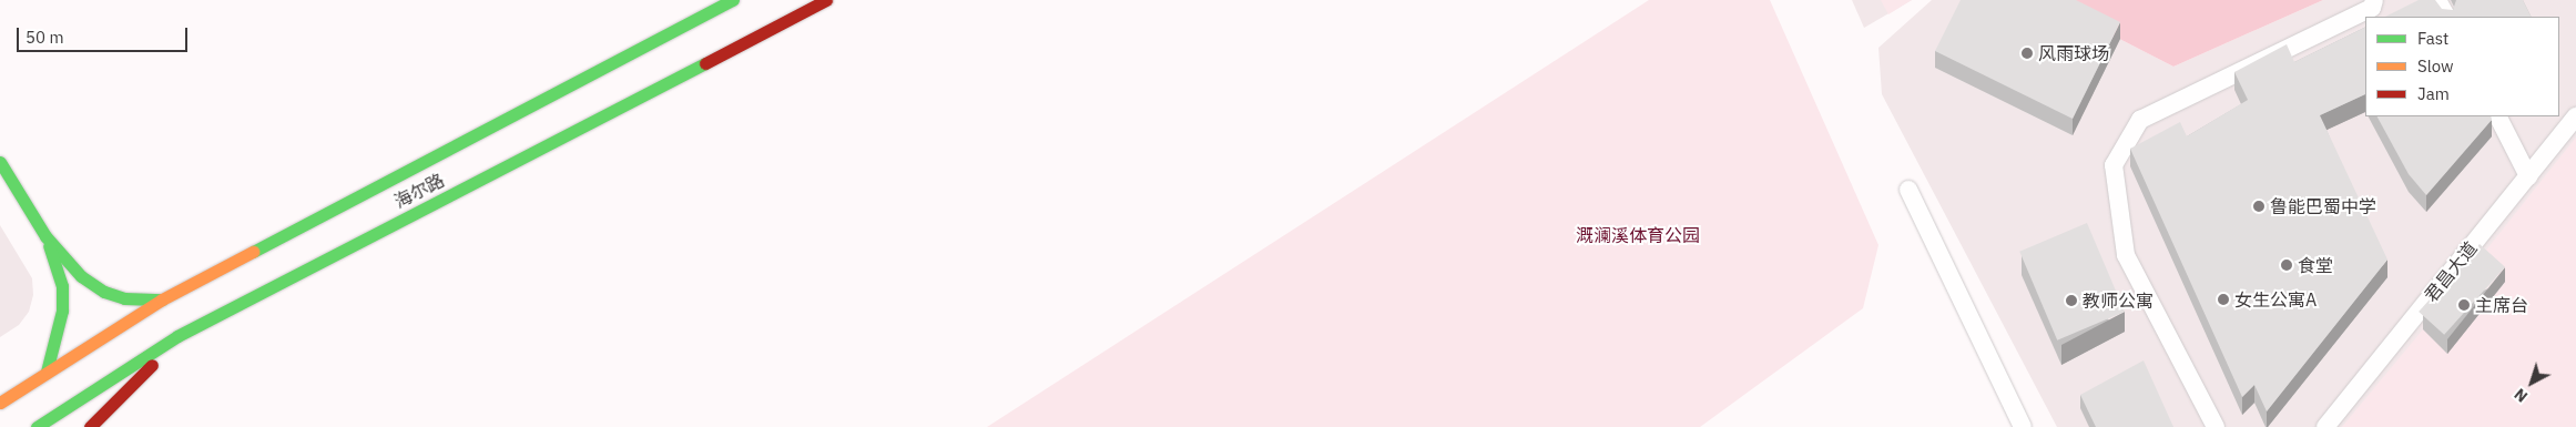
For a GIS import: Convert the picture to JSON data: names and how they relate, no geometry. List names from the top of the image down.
{
  "streets": {
    "main road": ["海尔路"],
    "street": ["君昌大道"]
  },
  "parks": ["溉澜溪体育公园"],
  "places": [
    "风雨球场",
    "鲁能巴蜀中学",
    "食堂",
    "女生公寓A",
    "教师公寓",
    "主席台"
  ],
  "legend": ["Fast", "Slow", "Jam"],
  "scale_bar": "50 m",
  "north": "bottom left"
}
